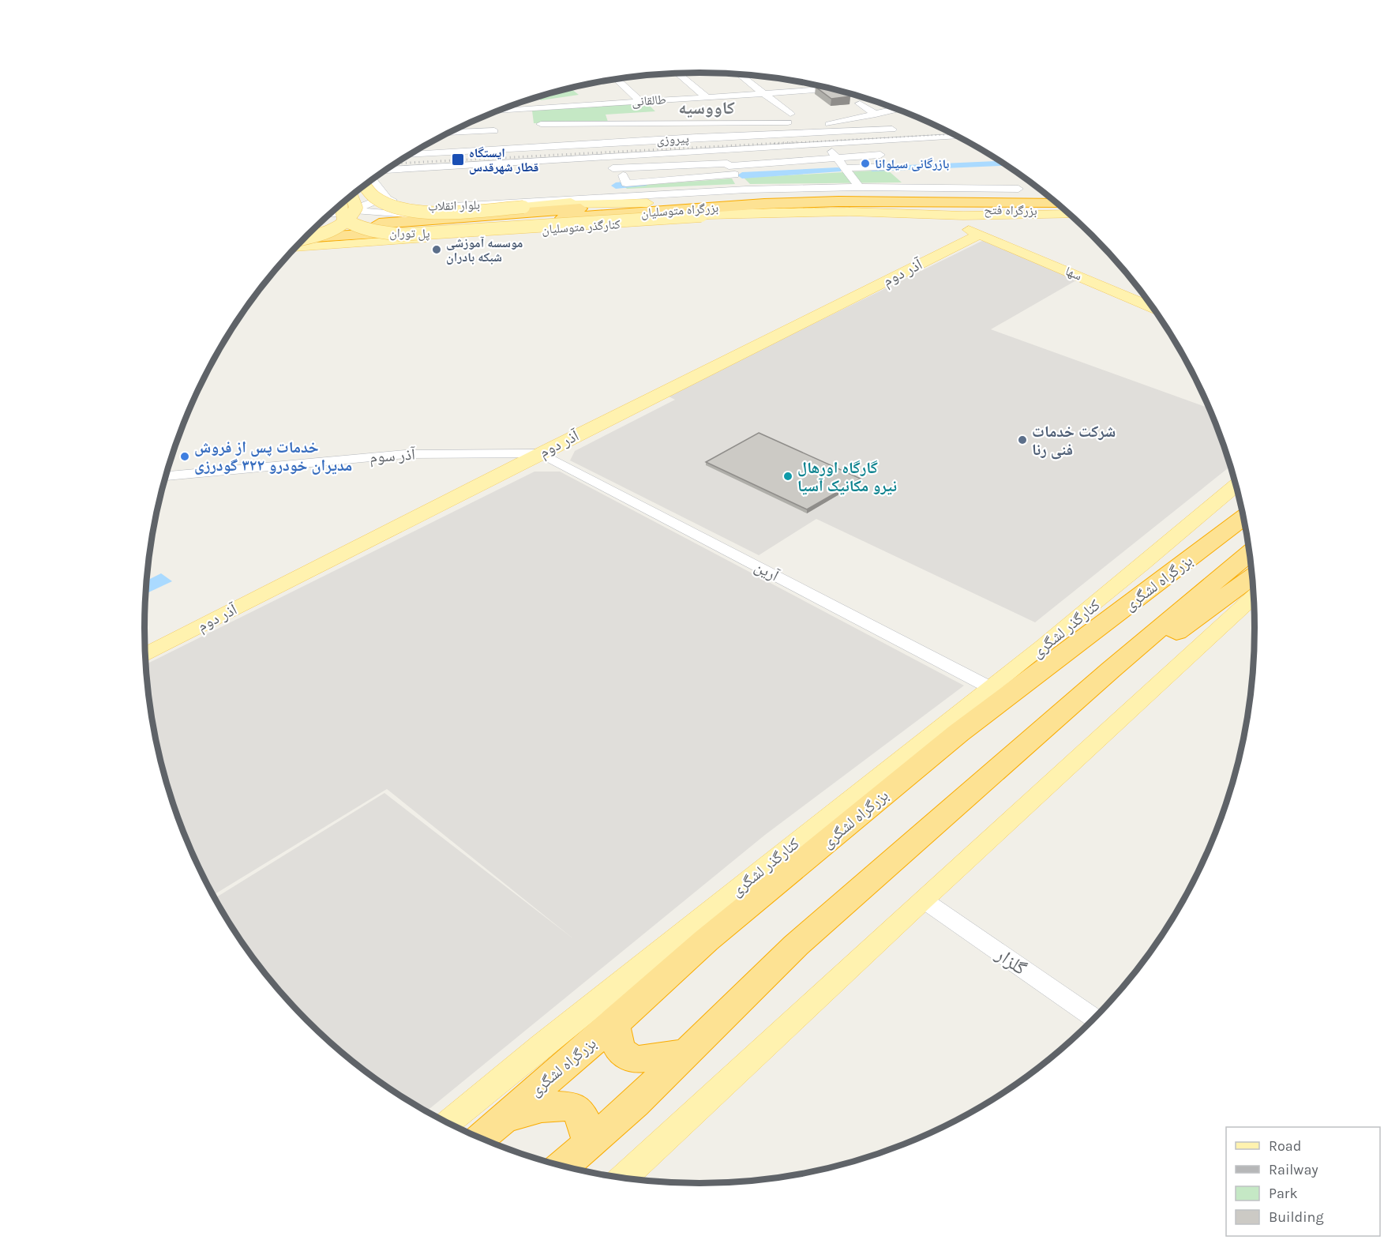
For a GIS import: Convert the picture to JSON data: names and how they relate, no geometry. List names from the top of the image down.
{
  "streets": {
    "highway": ["بزرگراه متوسلیان", "بزرگراه فتح", "بزرگراه لشگری"],
    "main road": [
      "کنارگذر متوسلیان",
      "پل توران",
      "آذر دوم",
      "سها",
      "کنارگذر لشگری"
    ],
    "street": [
      "طالقانی",
      "پیروزی",
      "بلوار انقلاب",
      "آذر سوم",
      "آرین",
      "گلزار"
    ]
  },
  "crossings": [
    ["بزرگراه متوسلیان", "بزرگراه فتح"],
    ["بزرگراه فتح", "کنارگذر متوسلیان"],
    ["بزرگراه فتح", "سها"],
    ["کنارگذر متوسلیان", "پل توران"],
    ["کنارگذر متوسلیان", "سها"],
    ["آذر دوم", "سها"],
    ["آذر دوم", "آذر سوم"],
    ["آذر دوم", "آرین"],
    ["آذر سوم", "آرین"],
    ["آرین", "کنارگذر لشگری"]
  ],
  "districts": ["کاووسیه"],
  "places": {
    "transit": ["ایستگاه قطار شهرقدس"],
    "other": [
      "بازرگانی سیلوانا",
      "موسسه آموزشی شبکه بادران",
      "شرکت خدمات فنی رنا",
      "خدمات پس از فروش مدیران خودرو ۳۲۲ گودرزی",
      "گارگاه اورهال نیرو مکانیک آسیا"
    ]
  },
  "legend": [
    "Road",
    "Railway",
    "Park",
    "Building"
  ]
}
